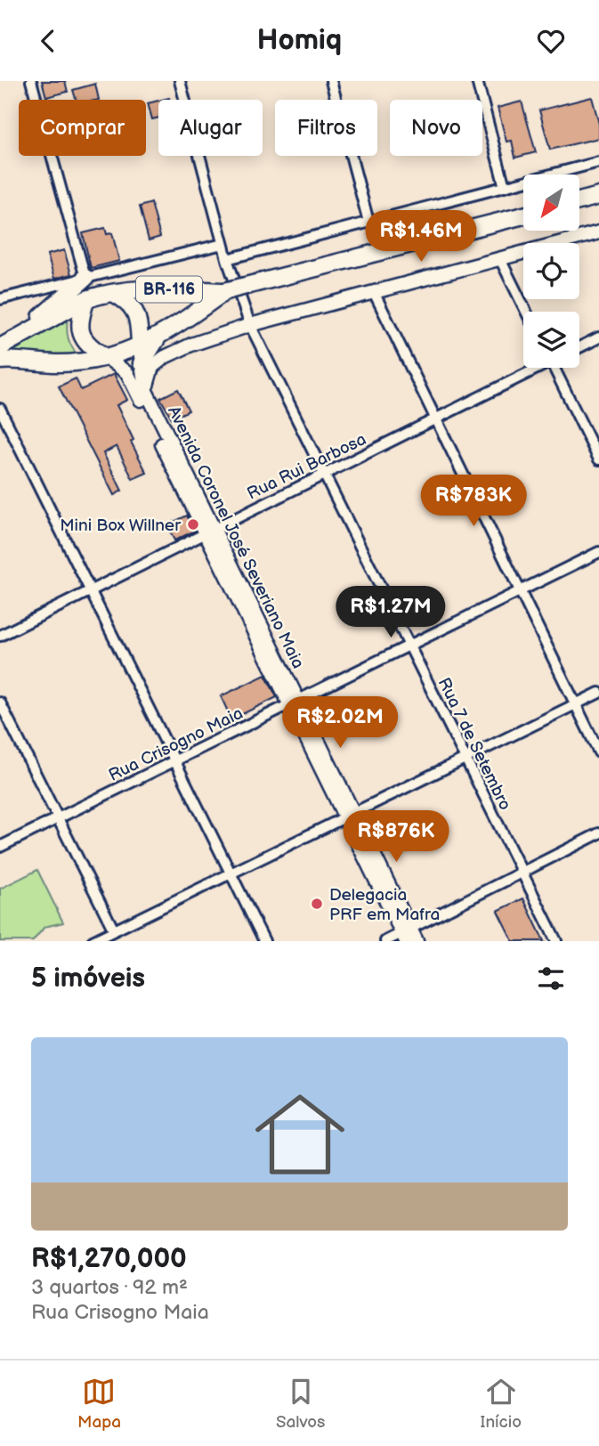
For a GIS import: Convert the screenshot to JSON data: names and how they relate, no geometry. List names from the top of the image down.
{
  "streets": {
    "highway": ["BR-116"],
    "main road": ["Avenida Coronel José Severiano Maia"],
    "street": ["Rua Rui Barbosa", "Rua Crisogno Maia", "Rua 7 de Setembro"]
  },
  "crossings": [
    ["BR-116", "Avenida Coronel José Severiano Maia"],
    ["Rua Rui Barbosa", "Avenida Coronel José Severiano Maia"],
    ["Rua Rui Barbosa", "Rua 7 de Setembro"],
    ["Avenida Coronel José Severiano Maia", "Rua Crisogno Maia"],
    ["Rua Crisogno Maia", "Rua 7 de Setembro"]
  ],
  "places": ["Mini Box Willner", "Delegacia PRF em Mafra"],
  "north": "bottom left",
  "page": {
    "header": "Homiq",
    "chip": [
      "Comprar",
      "Alugar",
      "Filtros",
      "Novo"
    ],
    "price": [
      "R$1.46M",
      "R$783K",
      "R$1.27M",
      "R$2.02M",
      "R$876K"
    ],
    "heading": "5 imóveis",
    "list": [
      {
        "name": "R$1,270,000",
        "note": "3 quartos · 92 m² · Rua Crisogno Maia"
      }
    ],
    "tabs": ["Mapa", "Salvos", "Início"]
  }
}
